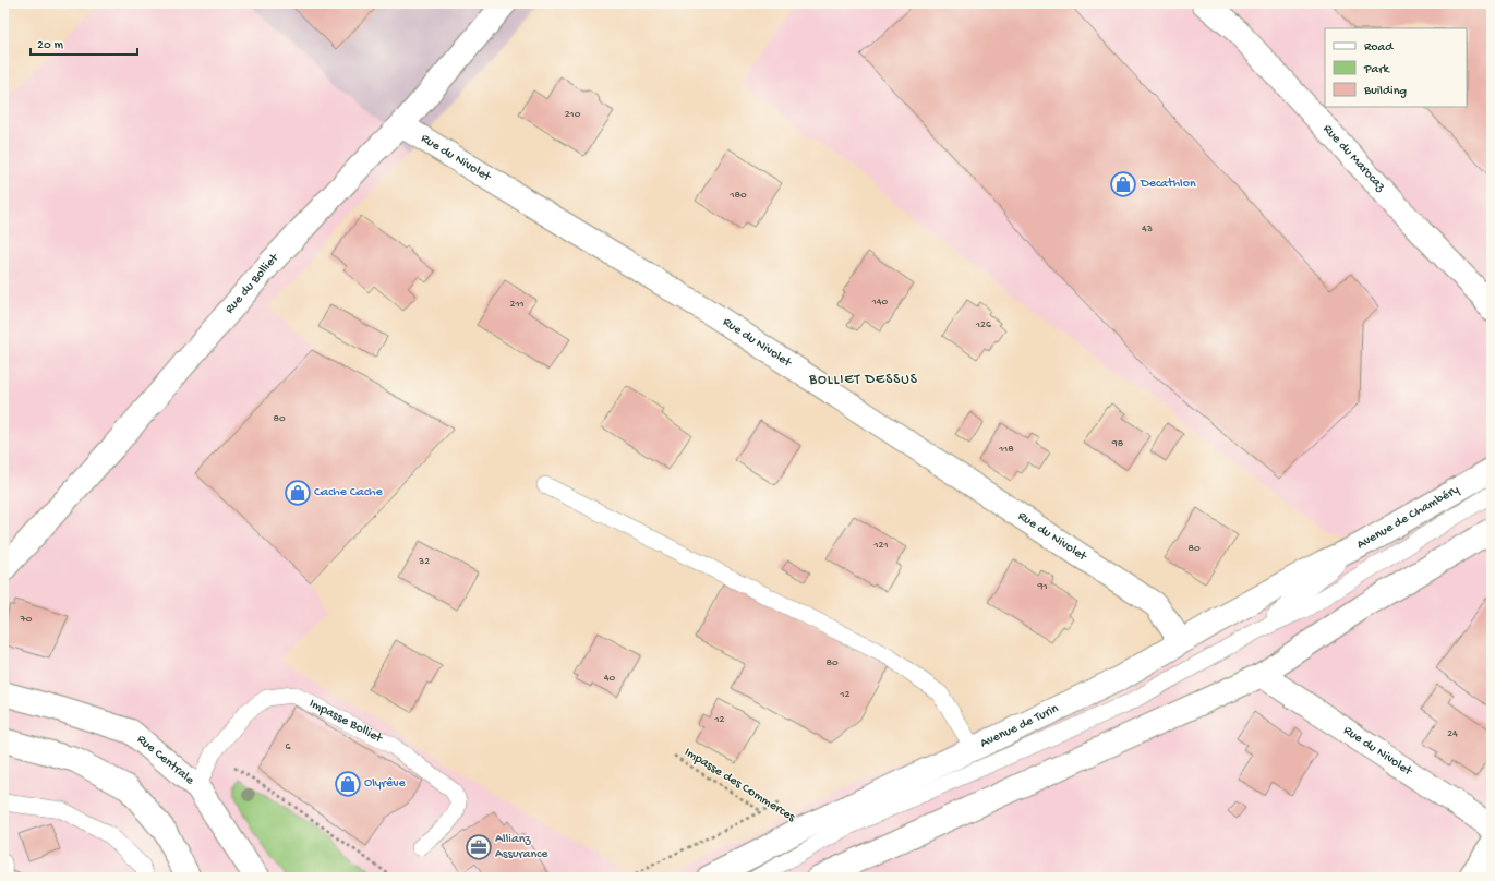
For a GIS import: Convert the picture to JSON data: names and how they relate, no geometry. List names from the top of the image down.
{
  "streets": {
    "street": [
      "Rue du Nivolet",
      "Rue du Marocaz",
      "Rue du Bolliet",
      "Avenue de Chambéry",
      "Avenue de Turin",
      "Rue Centrale"
    ],
    "lane": ["Impasse Bolliet"],
    "path": ["Impasse des Commerces"]
  },
  "crossings": [
    ["Rue du Nivolet", "Rue du Bolliet"],
    ["Rue du Nivolet", "Avenue de Turin"],
    ["Avenue de Chambéry", "Avenue de Turin"],
    ["Impasse Bolliet", "Rue Centrale"],
    ["Avenue de Turin", "Impasse des Commerces"]
  ],
  "districts": ["BOLLIET DESSUS"],
  "places": {
    "shop": ["Decathlon", "Cache Cache", "Olyrêve"],
    "office": ["Allianz Assurance"]
  },
  "house_numbers": [
    "210",
    "180",
    "43",
    "140",
    "211",
    "126",
    "80",
    "98",
    "118",
    "121",
    "80",
    "32",
    "91",
    "70",
    "80",
    "40",
    "12",
    "12",
    "24",
    "6"
  ],
  "legend": ["Road", "Park", "Building"],
  "scale_bar": "20 m"
}
